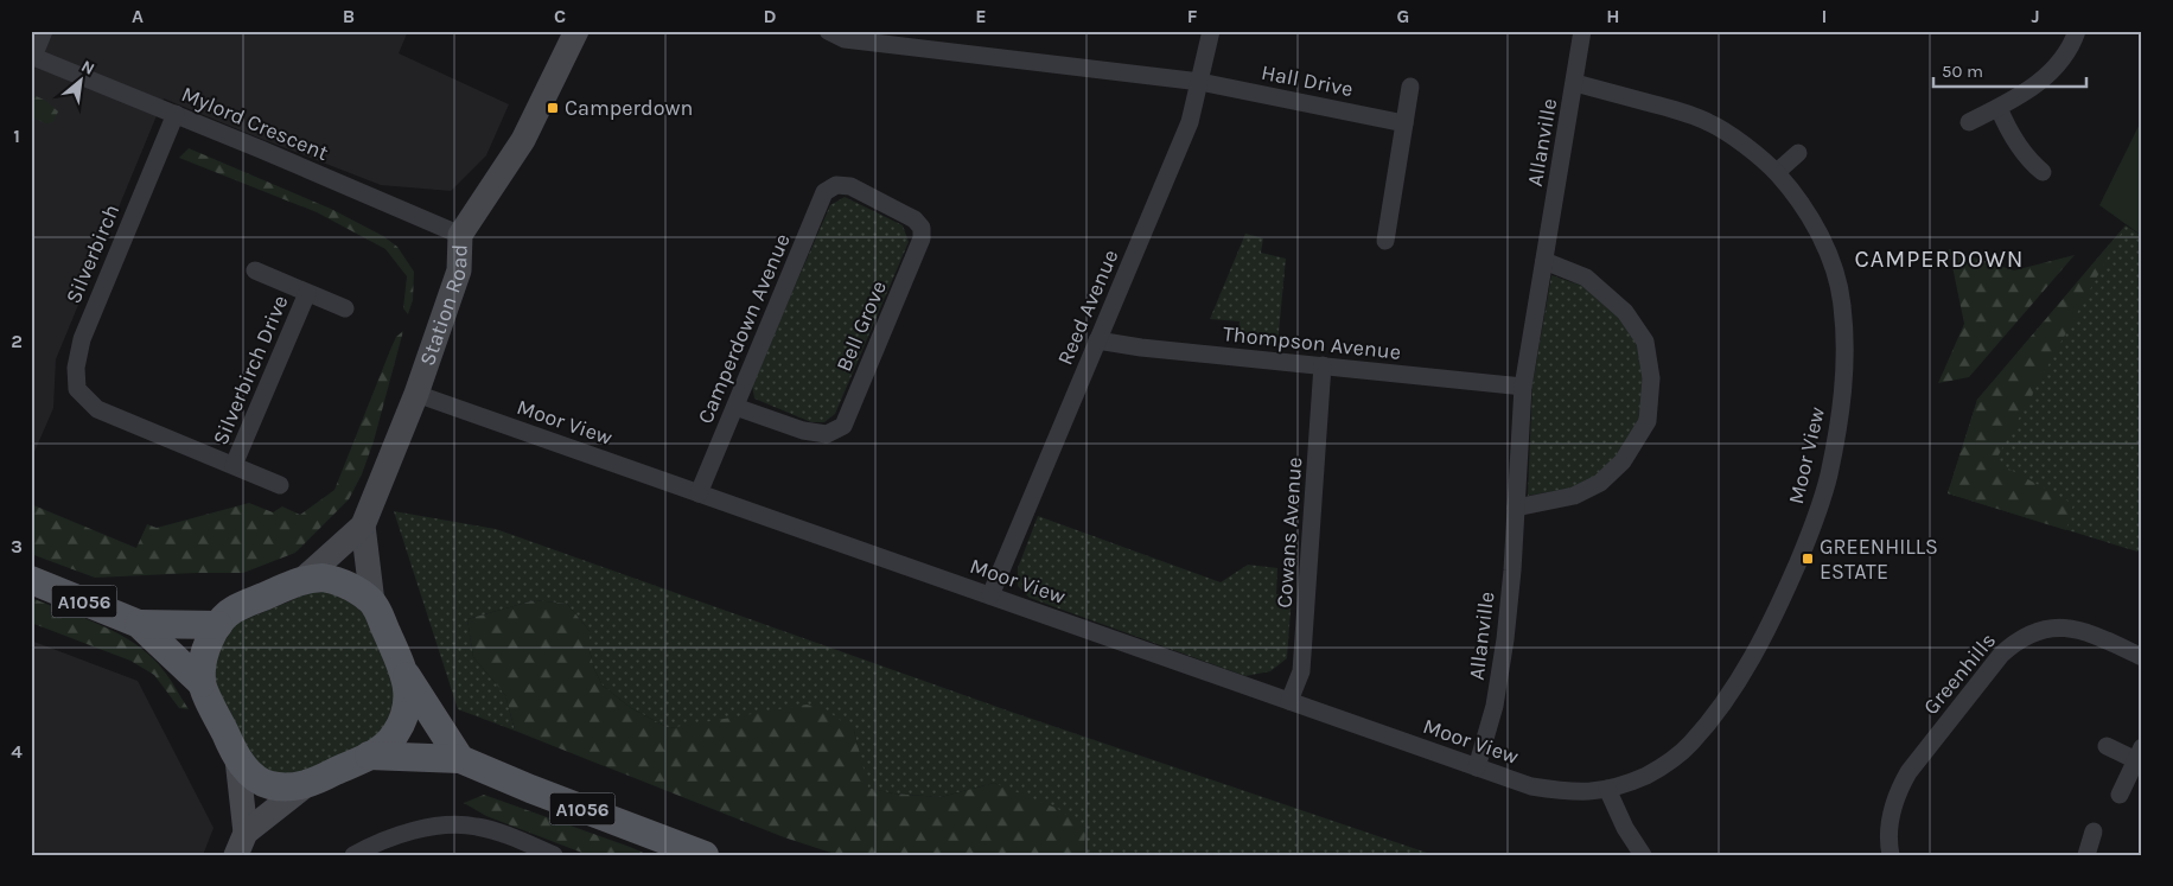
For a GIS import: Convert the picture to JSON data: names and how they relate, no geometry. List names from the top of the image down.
{
  "streets": {
    "main road": ["Station Road", "A1056"],
    "street": [
      "Hall Drive",
      "Mylord Crescent",
      "Allanville",
      "Silverbirch",
      "Reed Avenue",
      "Bell Grove",
      "Camperdown Avenue",
      "Thompson Avenue",
      "Silverbirch Drive",
      "Moor View",
      "Cowans Avenue",
      "Greenhills"
    ]
  },
  "crossings": [
    ["Hall Drive", "Reed Avenue"],
    ["Mylord Crescent", "Silverbirch"],
    ["Mylord Crescent", "Station Road"],
    ["Allanville", "Thompson Avenue"],
    ["Allanville", "Moor View"],
    ["Silverbirch", "Silverbirch Drive"],
    ["Station Road", "Moor View"],
    ["Station Road", "A1056"],
    ["Reed Avenue", "Thompson Avenue"],
    ["Reed Avenue", "Moor View"],
    ["Bell Grove", "Camperdown Avenue"],
    ["Camperdown Avenue", "Moor View"],
    ["Thompson Avenue", "Cowans Avenue"],
    ["Moor View", "Cowans Avenue"]
  ],
  "districts": ["CAMPERDOWN"],
  "places": {
    "transit": ["Camperdown", "GREENHILLS ESTATE"]
  },
  "scale_bar": "50 m",
  "north": "top right",
  "grid": {
    "columns": [
      "A",
      "B",
      "C",
      "D",
      "E",
      "F",
      "G",
      "H",
      "I",
      "J"
    ],
    "rows": [
      "1",
      "2",
      "3",
      "4"
    ]
  }
}
